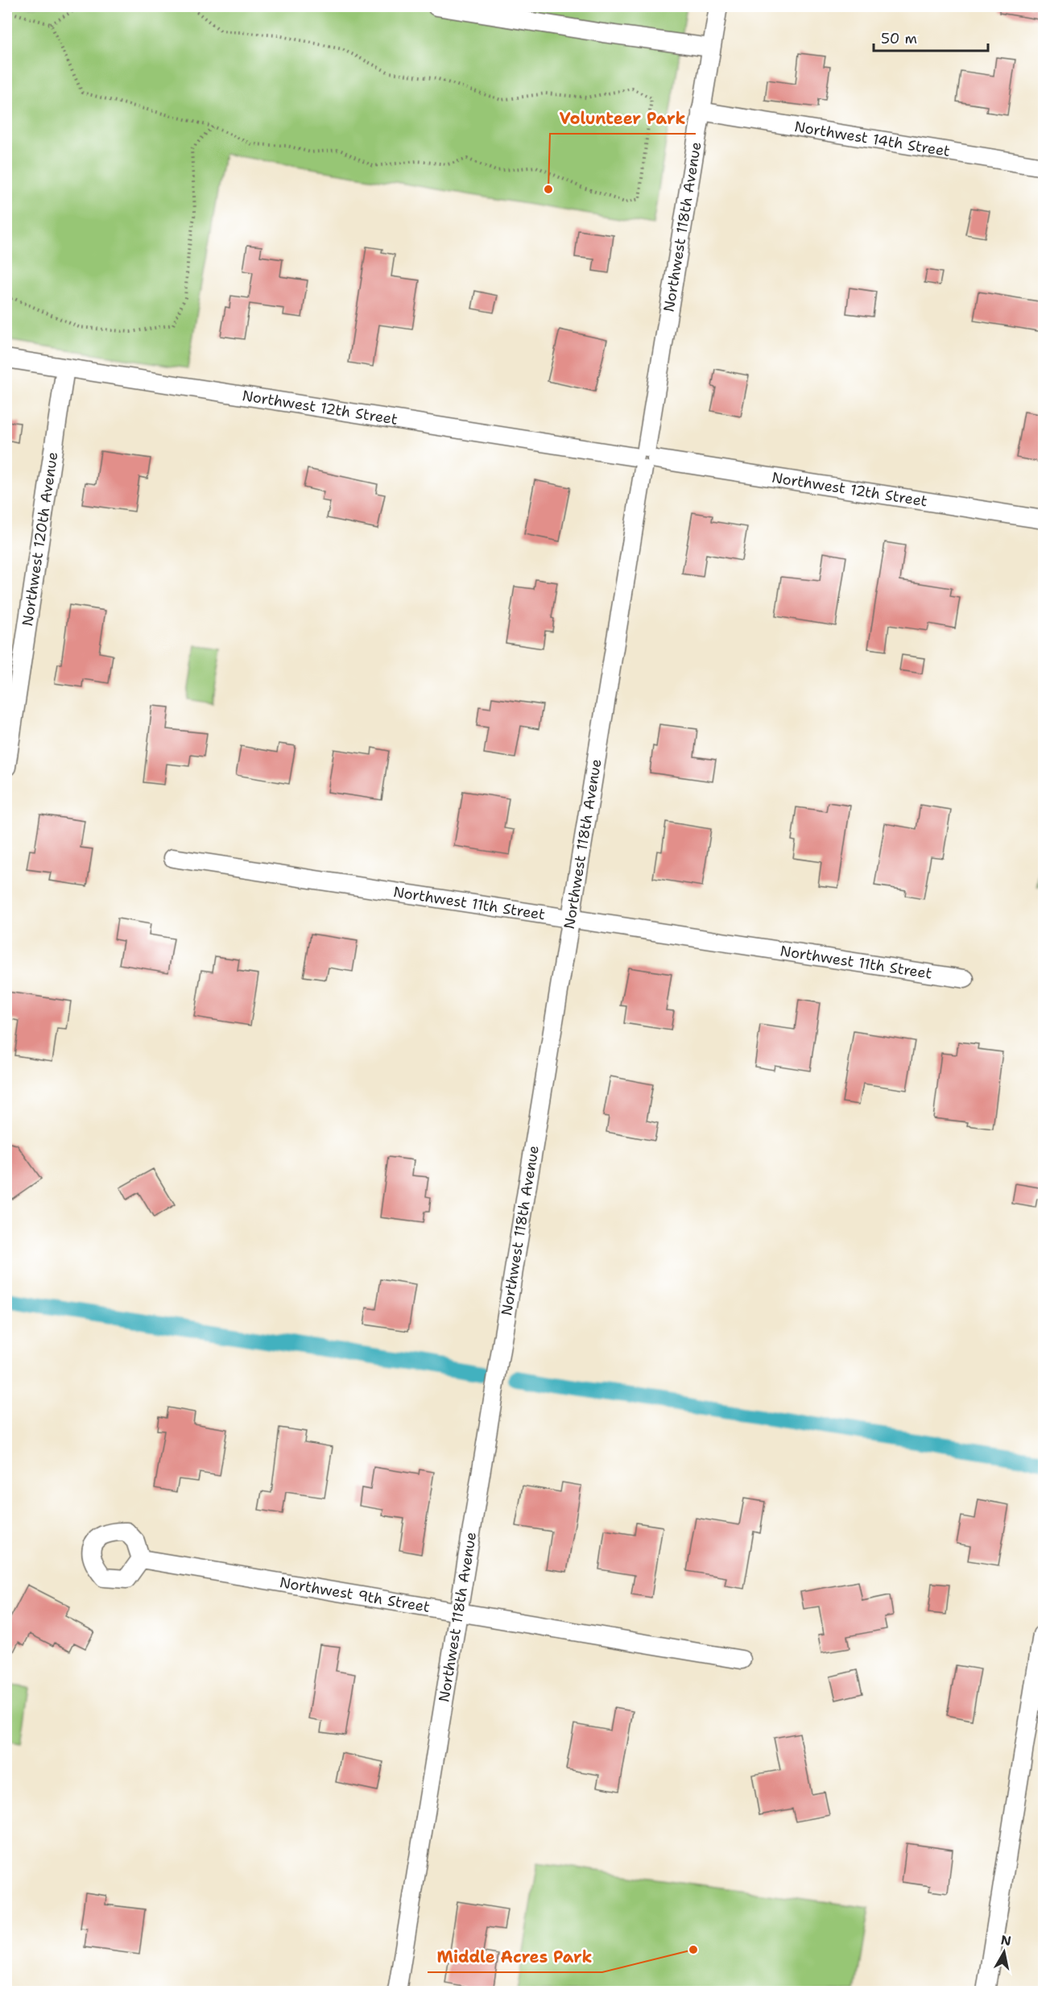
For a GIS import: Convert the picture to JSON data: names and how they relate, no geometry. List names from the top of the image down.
{
  "streets": {
    "street": [
      "Northwest 14th Street",
      "Northwest 118th Avenue",
      "Northwest 12th Street",
      "Northwest 120th Avenue",
      "Northwest 11th Street",
      "Northwest 9th Street"
    ]
  },
  "crossings": [
    ["Northwest 14th Street", "Northwest 118th Avenue"],
    ["Northwest 118th Avenue", "Northwest 12th Street"],
    ["Northwest 118th Avenue", "Northwest 11th Street"],
    ["Northwest 118th Avenue", "Northwest 9th Street"],
    ["Northwest 12th Street", "Northwest 120th Avenue"]
  ],
  "places": ["Volunteer Park", "Middle Acres Park"],
  "scale_bar": "50 m",
  "north": "top"
}
